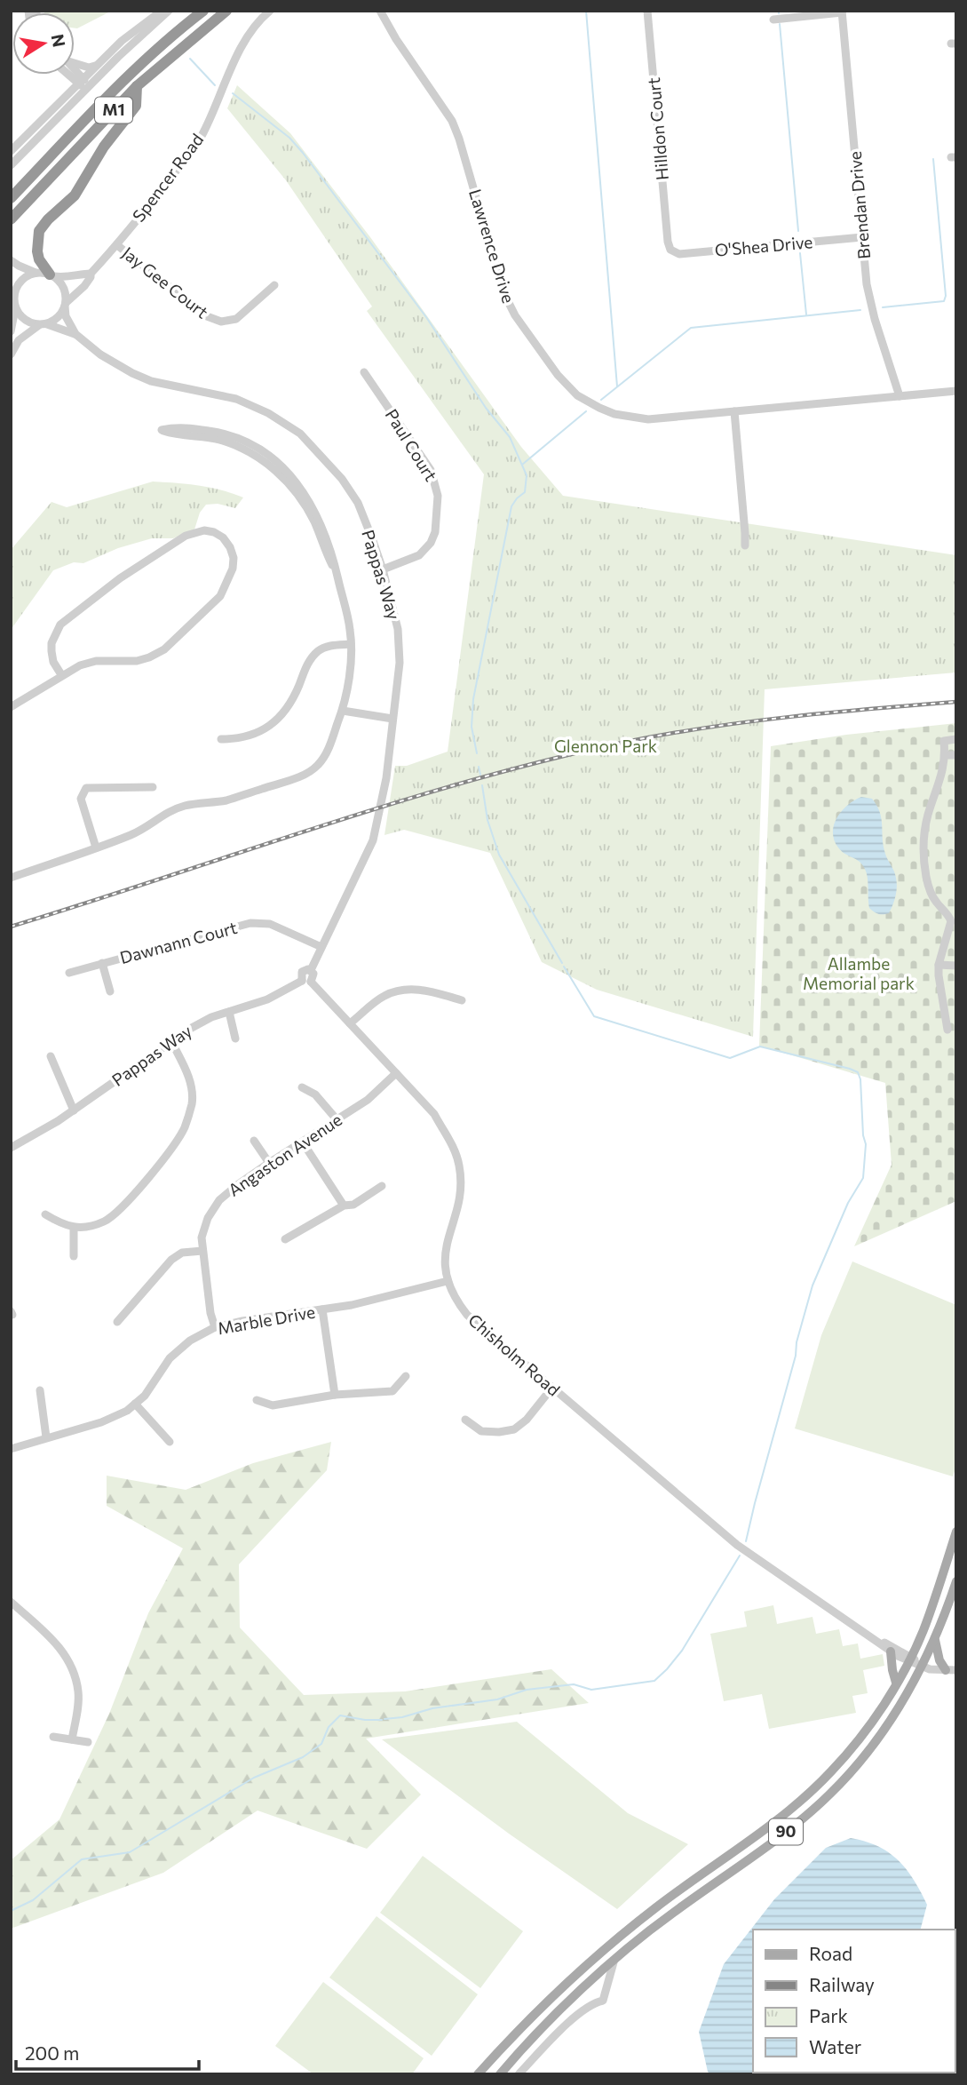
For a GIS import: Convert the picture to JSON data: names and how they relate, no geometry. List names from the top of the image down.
{
  "streets": {
    "highway": ["M1"],
    "main road": ["90"],
    "street": [
      "Hilldon Court",
      "Spencer Road",
      "Brendan Drive",
      "Lawrence Drive",
      "O'Shea Drive",
      "Jay Gee Court",
      "Paul Court",
      "Pappas Way",
      "Dawnann Court",
      "Angaston Avenue",
      "Marble Drive",
      "Chisholm Road"
    ]
  },
  "crossings": [
    ["Hilldon Court", "O'Shea Drive"],
    ["Spencer Road", "Jay Gee Court"],
    ["Spencer Road", "Pappas Way"],
    ["Brendan Drive", "Lawrence Drive"],
    ["Brendan Drive", "O'Shea Drive"],
    ["Paul Court", "Pappas Way"],
    ["Pappas Way", "Dawnann Court"],
    ["Pappas Way", "Chisholm Road"],
    ["Angaston Avenue", "Marble Drive"],
    ["Angaston Avenue", "Chisholm Road"],
    ["Marble Drive", "Chisholm Road"],
    ["Chisholm Road", "90"]
  ],
  "parks": ["Glennon Park", "Allambe Memorial park"],
  "legend": [
    "Road",
    "Railway",
    "Park",
    "Water"
  ],
  "scale_bar": "200 m",
  "north": "right"
}
